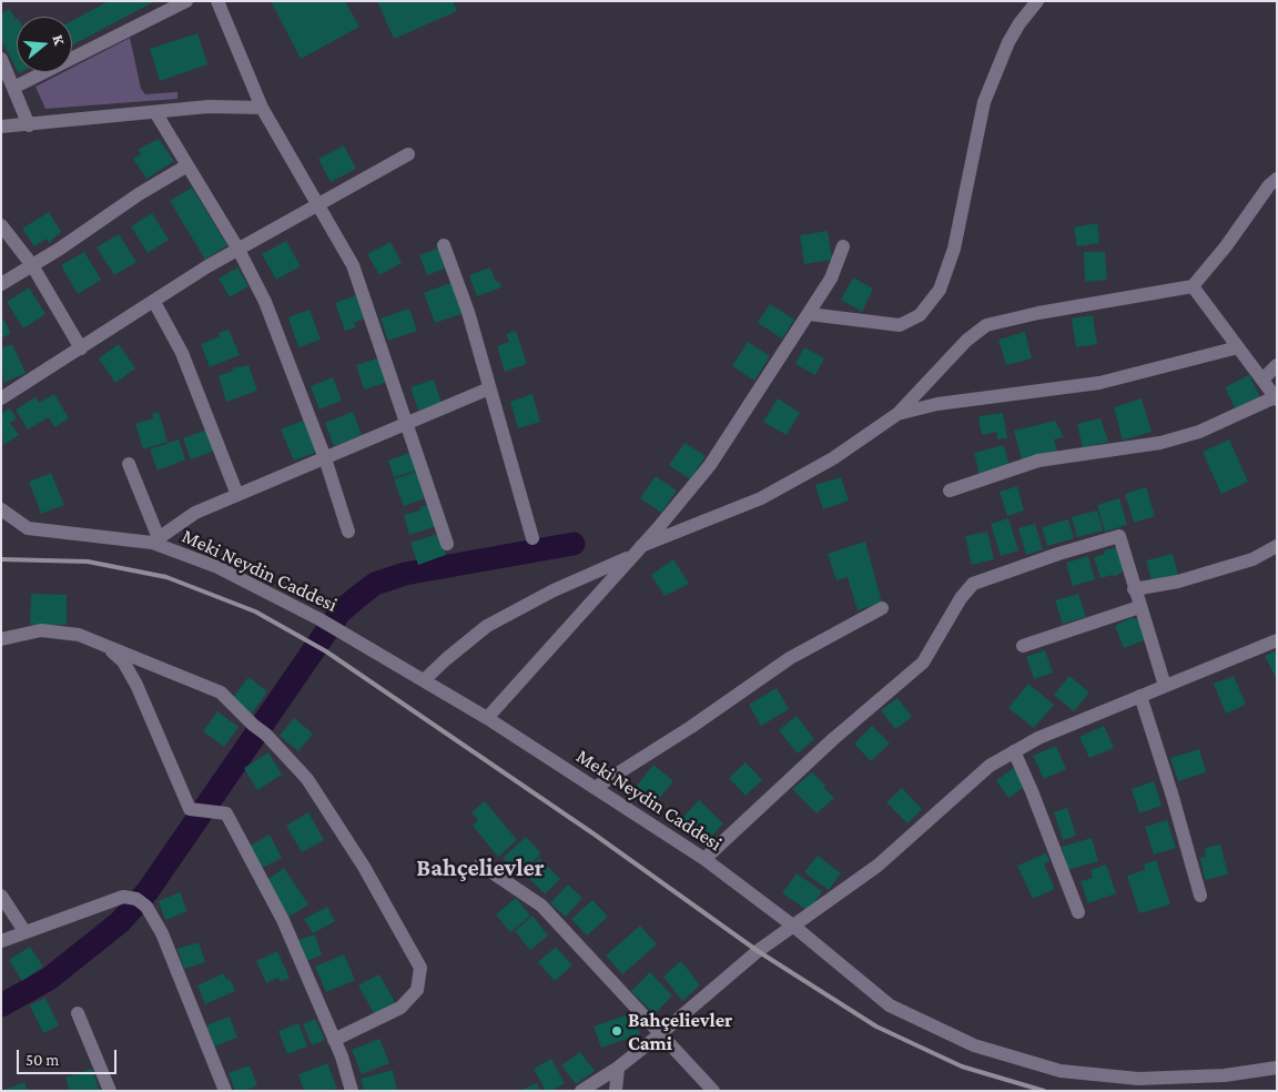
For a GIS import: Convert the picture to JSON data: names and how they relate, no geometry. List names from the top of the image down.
{
  "streets": {
    "street": ["Meki Neydin Caddesi"]
  },
  "districts": ["Bahçelievler"],
  "places": ["Bahçelievler Cami"],
  "scale_bar": "50 m",
  "north": "right"
}
